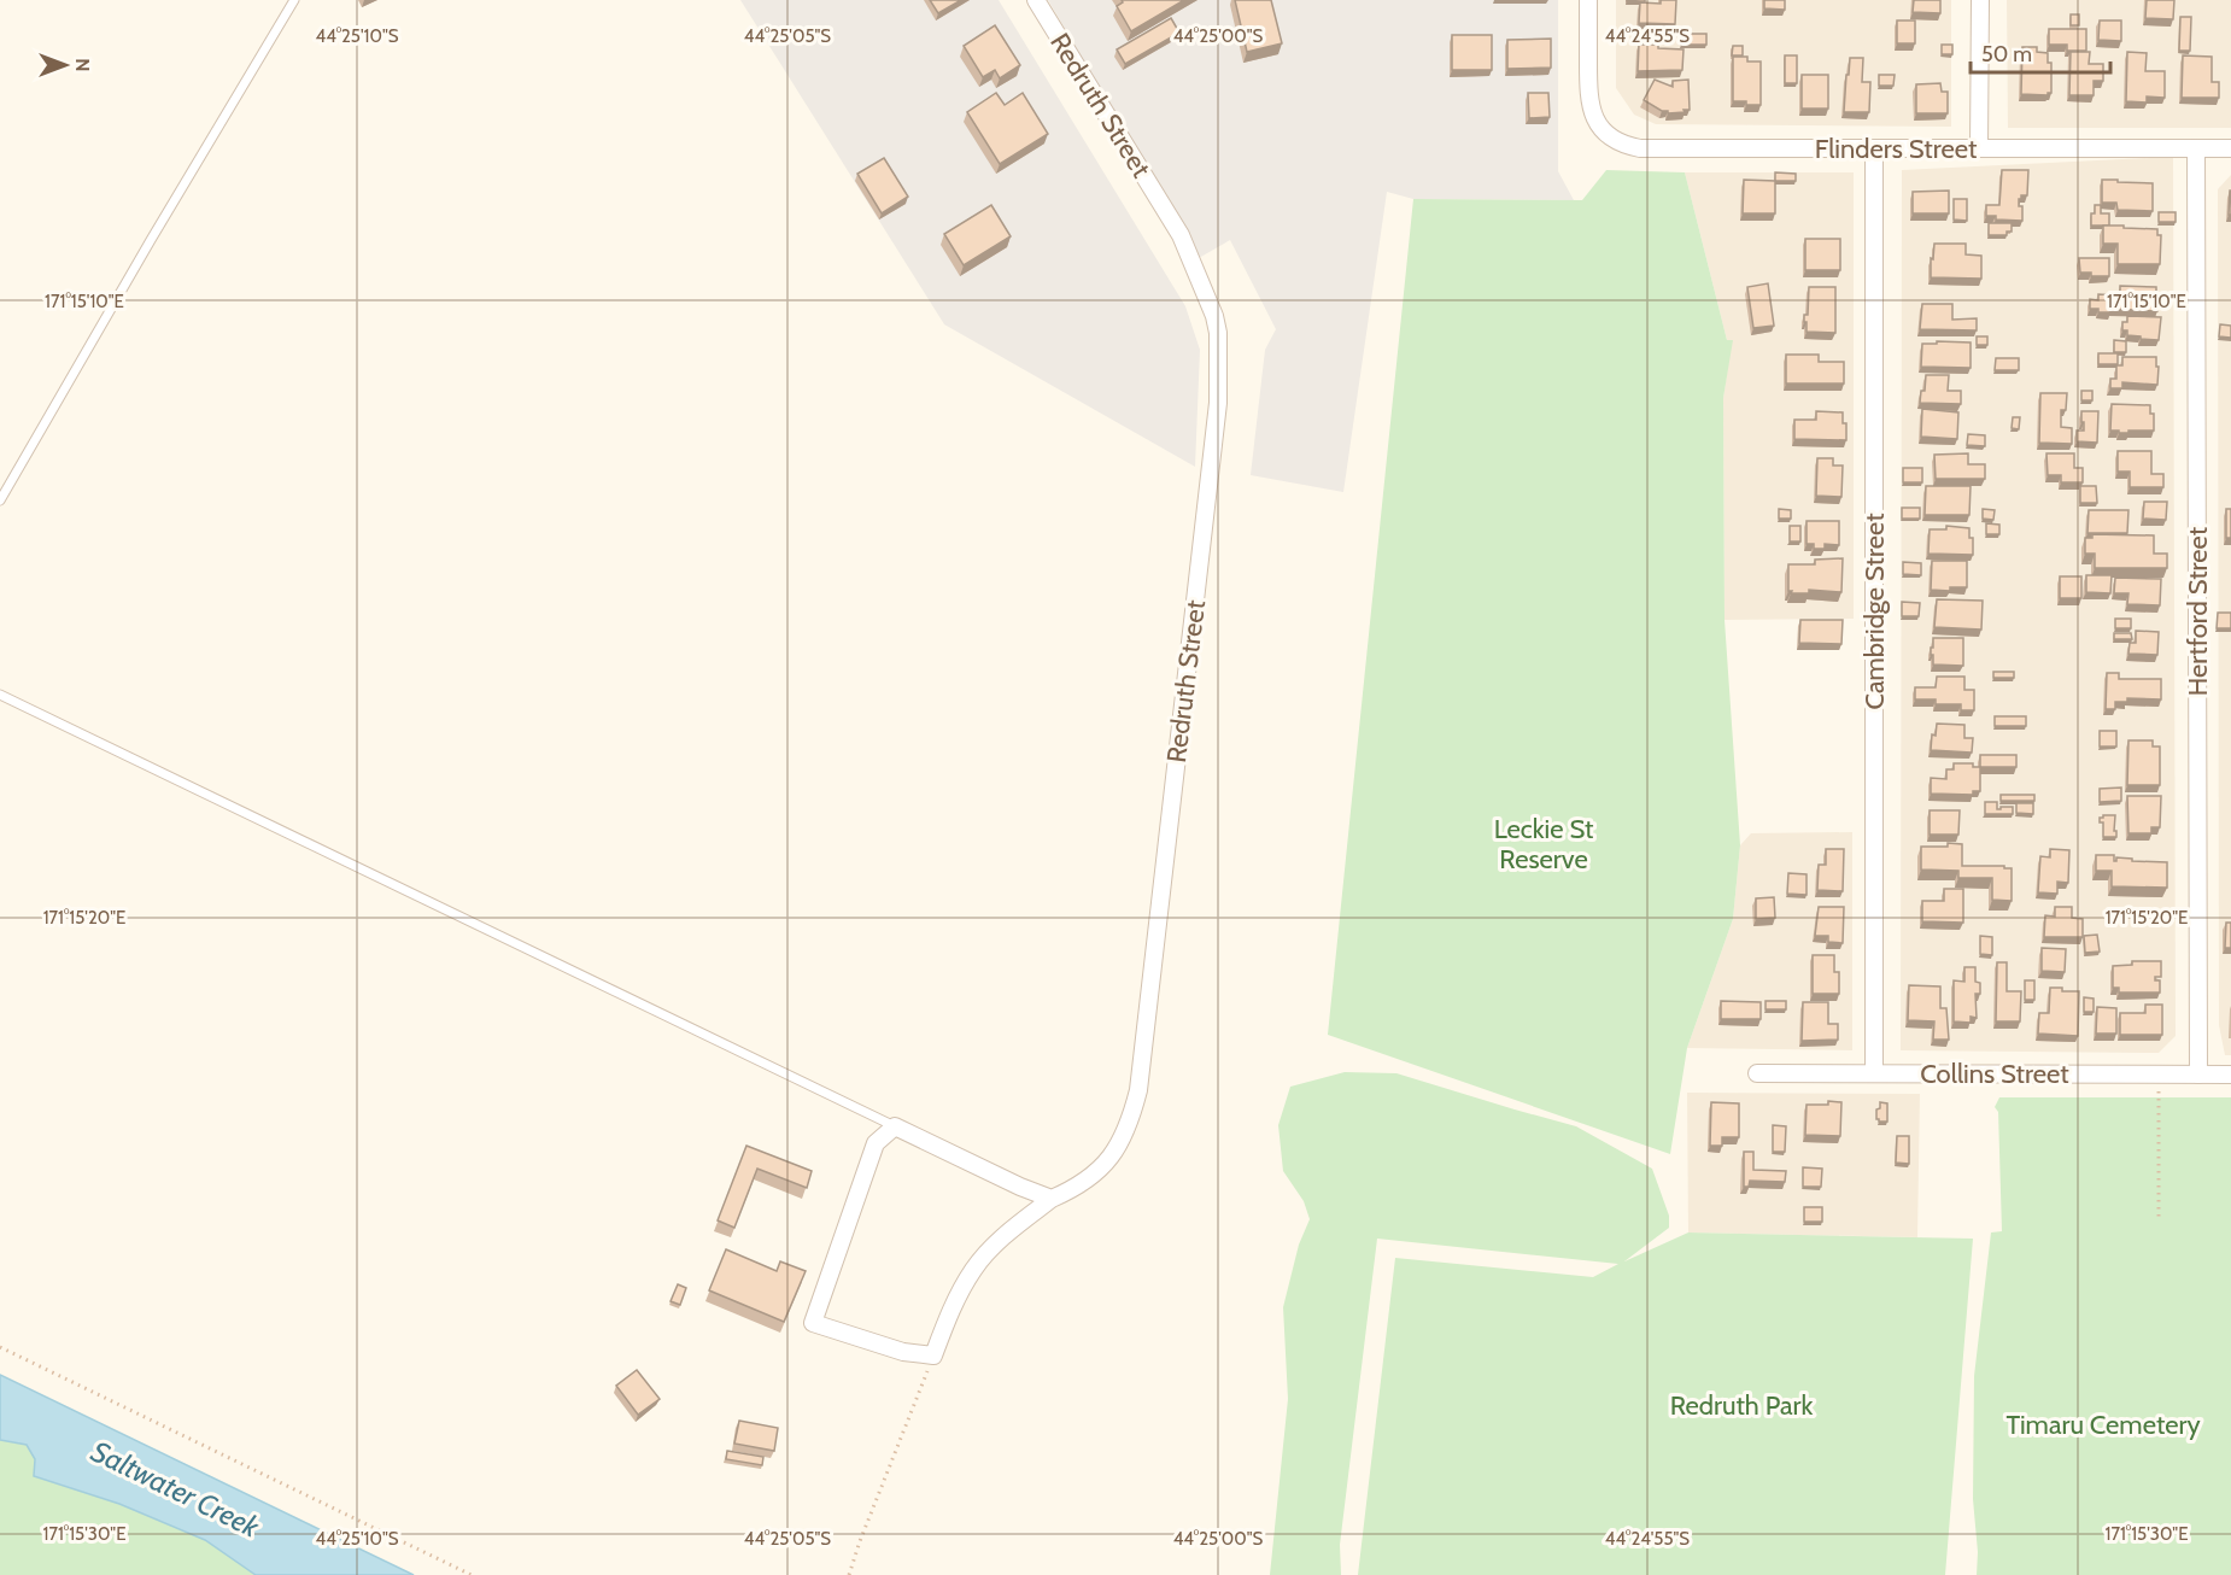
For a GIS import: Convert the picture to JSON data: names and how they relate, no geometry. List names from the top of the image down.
{
  "streets": {
    "street": [
      "Redruth Street",
      "Flinders Street",
      "Cambridge Street",
      "Hertford Street",
      "Collins Street"
    ]
  },
  "crossings": [
    ["Flinders Street", "Cambridge Street"],
    ["Flinders Street", "Hertford Street"],
    ["Cambridge Street", "Collins Street"],
    ["Hertford Street", "Collins Street"]
  ],
  "water": ["Saltwater Creek"],
  "parks": ["Leckie St Reserve", "Redruth Park", "Timaru Cemetery"],
  "scale_bar": "50 m",
  "north": "right",
  "coordinates": [
    "44°25'10\"S",
    "44°25'05\"S",
    "44°25'00\"S",
    "44°24'55\"S",
    "171°15'10\"E",
    "171°15'20\"E",
    "171°15'30\"E"
  ]
}
